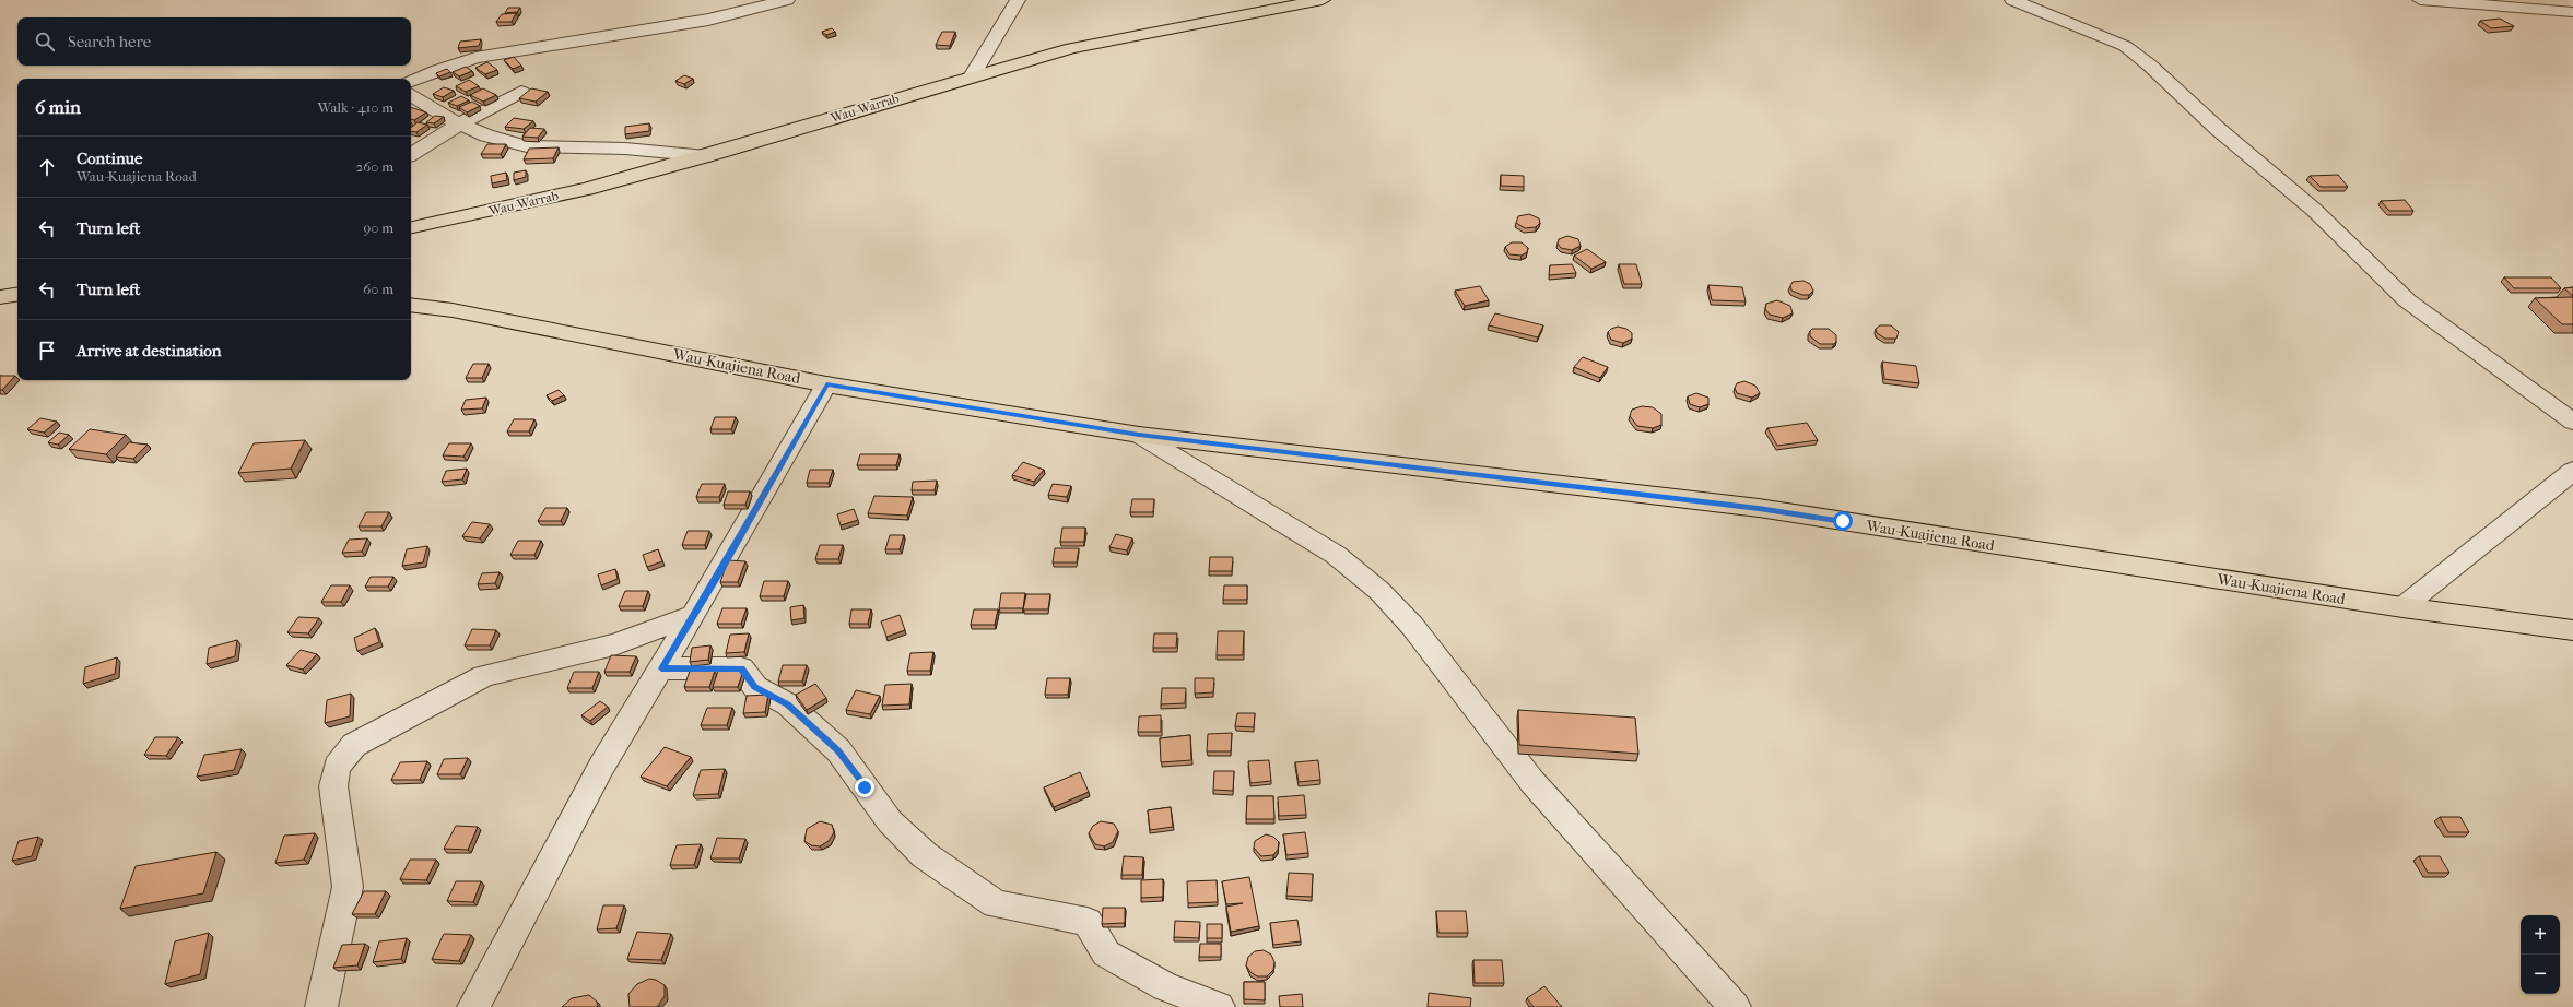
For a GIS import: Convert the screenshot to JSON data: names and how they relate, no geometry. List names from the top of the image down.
{
  "streets": {
    "main road": ["Wau-Warrab", "Wau-Kuajiena Road"]
  },
  "page": {
    "search": "Search here",
    "heading": ["6 min", "Walk · 410 m"],
    "list": [
      ["Continue", "Wau-Kuajiena Road", "260 m"],
      ["Turn left", "90 m"],
      ["Turn left", "60 m"],
      "Arrive at destination"
    ],
    "map_buttons": ["+", "−"]
  }
}
